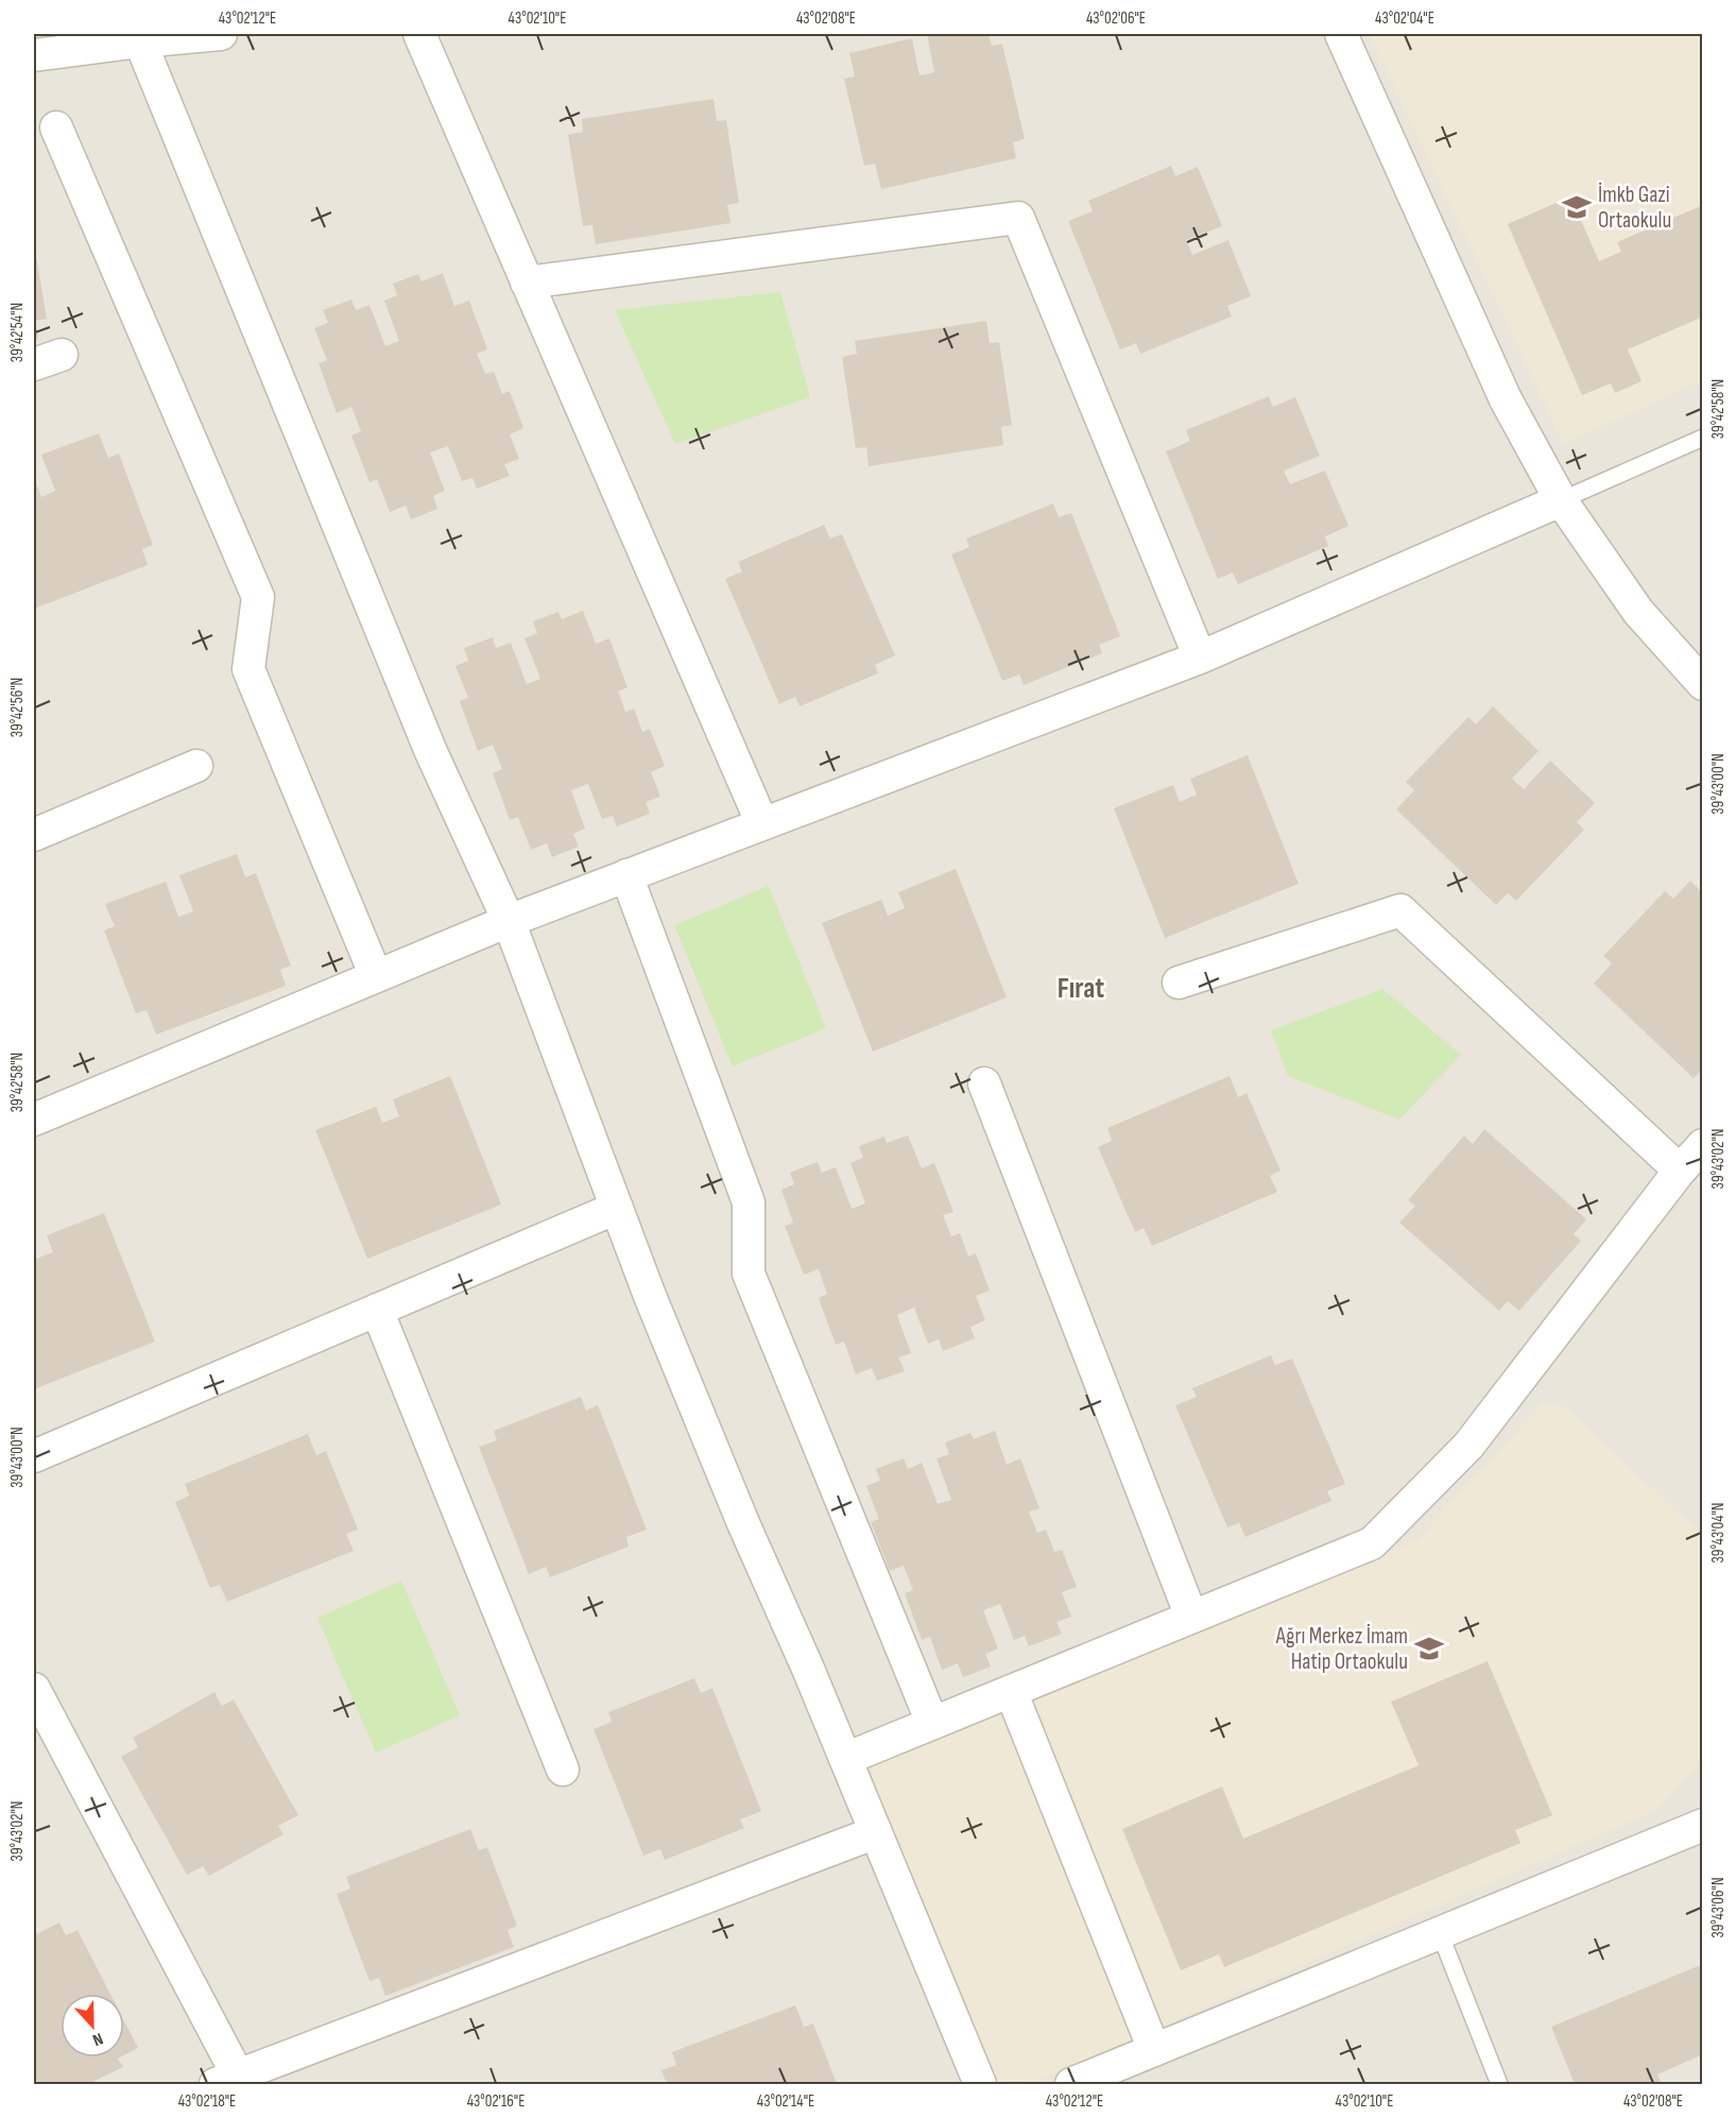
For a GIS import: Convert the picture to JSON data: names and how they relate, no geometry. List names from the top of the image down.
{
  "districts": ["Fırat"],
  "places": {
    "school or university": ["İmkb Gazi Ortaokulu", "Ağrı Merkez İmam Hatip Ortaokulu"]
  },
  "north": "bottom",
  "coordinates": [
    "43°02'12\"E",
    "43°02'10\"E",
    "43°02'08\"E",
    "43°02'06\"E",
    "43°02'04\"E",
    "39°42'54\"N",
    "39°42'58\"N",
    "39°42'56\"N",
    "39°43'00\"N",
    "39°43'02\"N",
    "39°43'04\"N",
    "39°43'06\"N",
    "43°02'18\"E",
    "43°02'16\"E",
    "43°02'14\"E"
  ]
}
